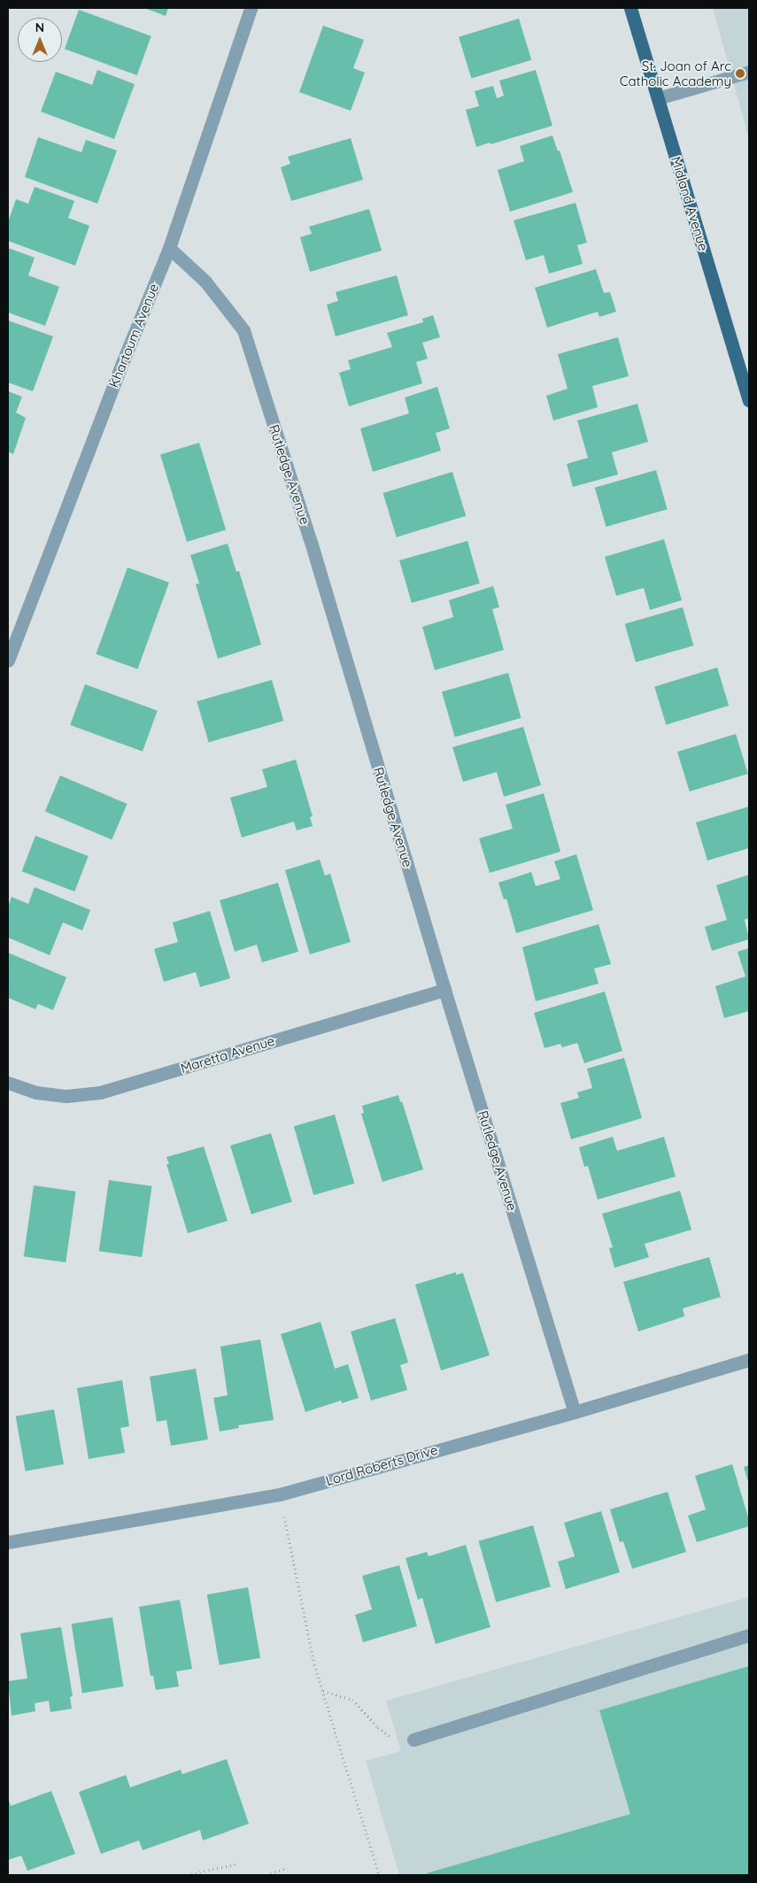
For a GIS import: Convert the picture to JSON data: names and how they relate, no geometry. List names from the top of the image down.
{
  "streets": {
    "main road": ["Midland Avenue"],
    "street": [
      "Khartoum Avenue",
      "Rutledge Avenue",
      "Maretta Avenue",
      "Lord Roberts Drive"
    ]
  },
  "crossings": [
    ["Khartoum Avenue", "Rutledge Avenue"],
    ["Rutledge Avenue", "Maretta Avenue"],
    ["Rutledge Avenue", "Lord Roberts Drive"]
  ],
  "places": ["St. Joan of Arc Catholic Academy"],
  "north": "top"
}
